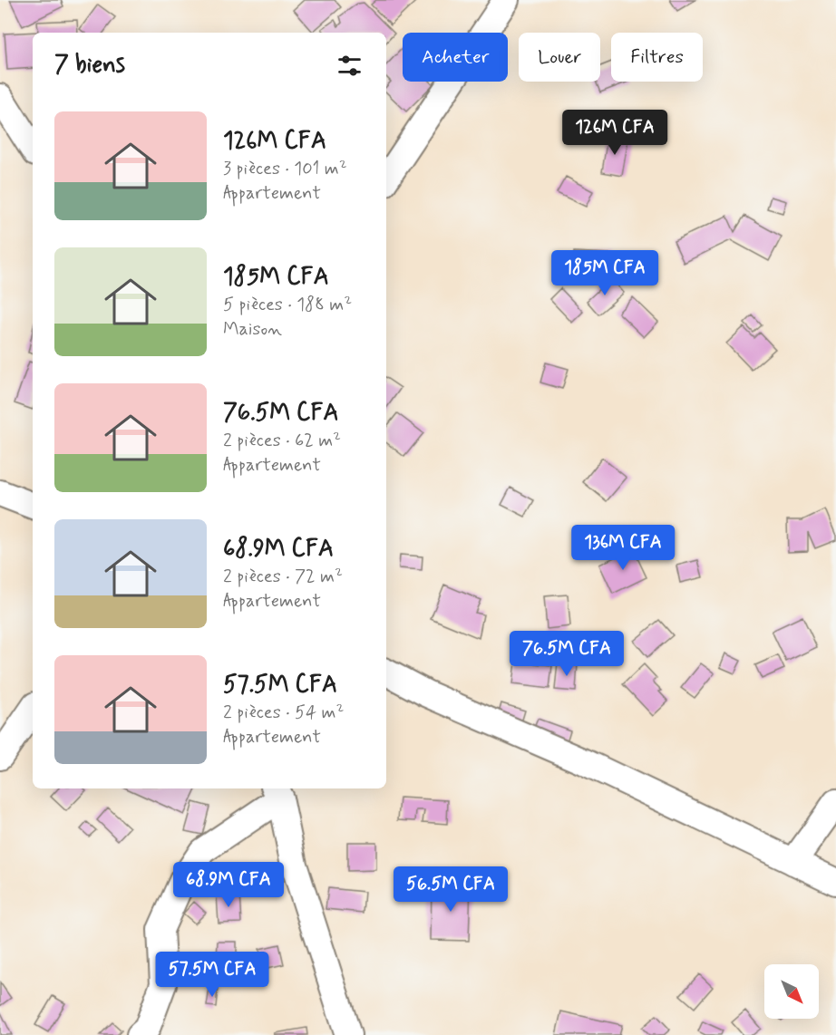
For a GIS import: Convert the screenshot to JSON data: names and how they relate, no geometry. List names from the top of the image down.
{
  "north": "bottom right",
  "page": {
    "chip": ["Acheter", "Louer", "Filtres"],
    "heading": "7 biens",
    "list": [
      {
        "name": "126M CFA",
        "note": "3 pièces · 101 m² · Appartement"
      },
      {
        "name": "185M CFA",
        "note": "5 pièces · 188 m² · Maison"
      },
      {
        "name": "76.5M CFA",
        "note": "2 pièces · 62 m² · Appartement"
      },
      {
        "name": "68.9M CFA",
        "note": "2 pièces · 72 m² · Appartement"
      },
      {
        "name": "57.5M CFA",
        "note": "2 pièces · 54 m² · Appartement"
      }
    ],
    "price": [
      "126M CFA",
      "185M CFA",
      "136M CFA",
      "76.5M CFA",
      "68.9M CFA",
      "56.5M CFA",
      "57.5M CFA"
    ]
  }
}
